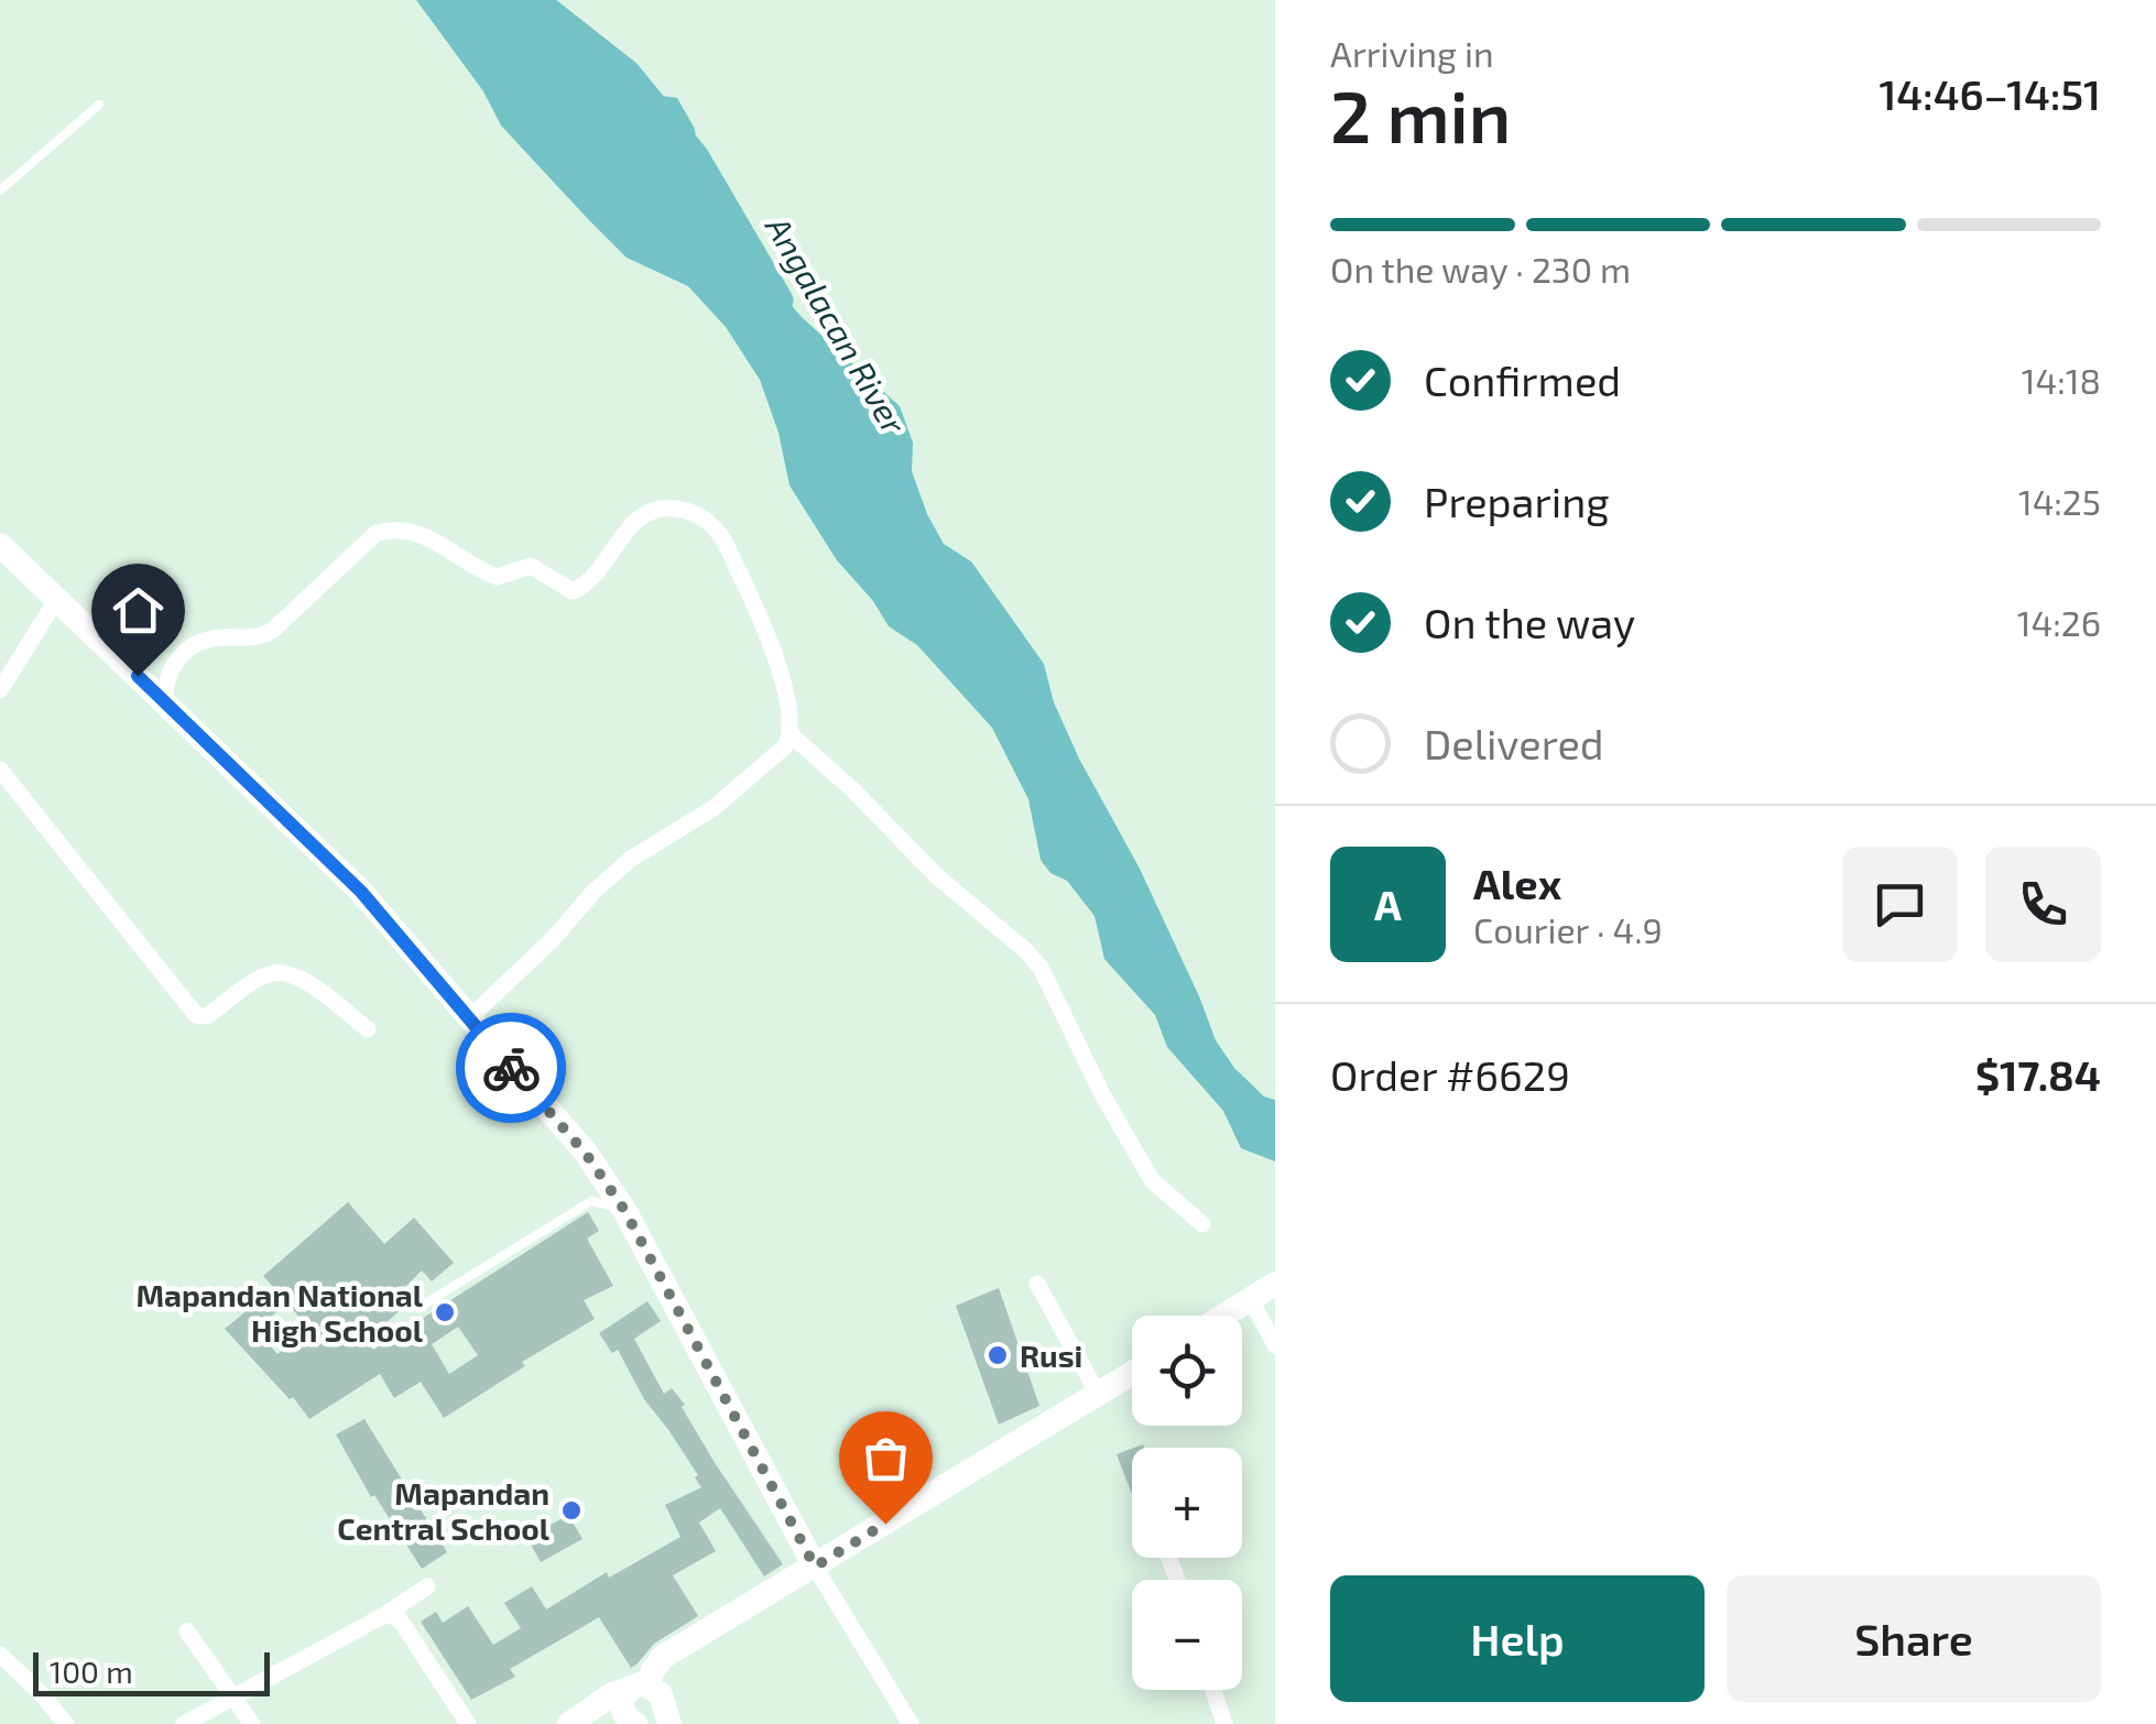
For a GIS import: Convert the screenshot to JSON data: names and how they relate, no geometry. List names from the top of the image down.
{
  "water": ["Angalacan River"],
  "places": ["Mapandan National High School", "Rusi", "Mapandan Central School"],
  "scale_bar": "100 m",
  "page": {
    "heading": ["2 min", "Arriving in", "14:46–14:51"],
    "panel": [
      "Alex",
      "Courier · 4.9",
      "Order #6629",
      "$17.84"
    ],
    "bar": "On the way · 230 m",
    "list": [
      ["Confirmed", "14:18"],
      ["Preparing", "14:25"],
      ["On the way", "14:26"],
      "Delivered"
    ],
    "round": "A",
    "map_buttons": ["+", "−"],
    "buttons": ["Help", "Share"],
    "scale": "100 m"
  }
}
